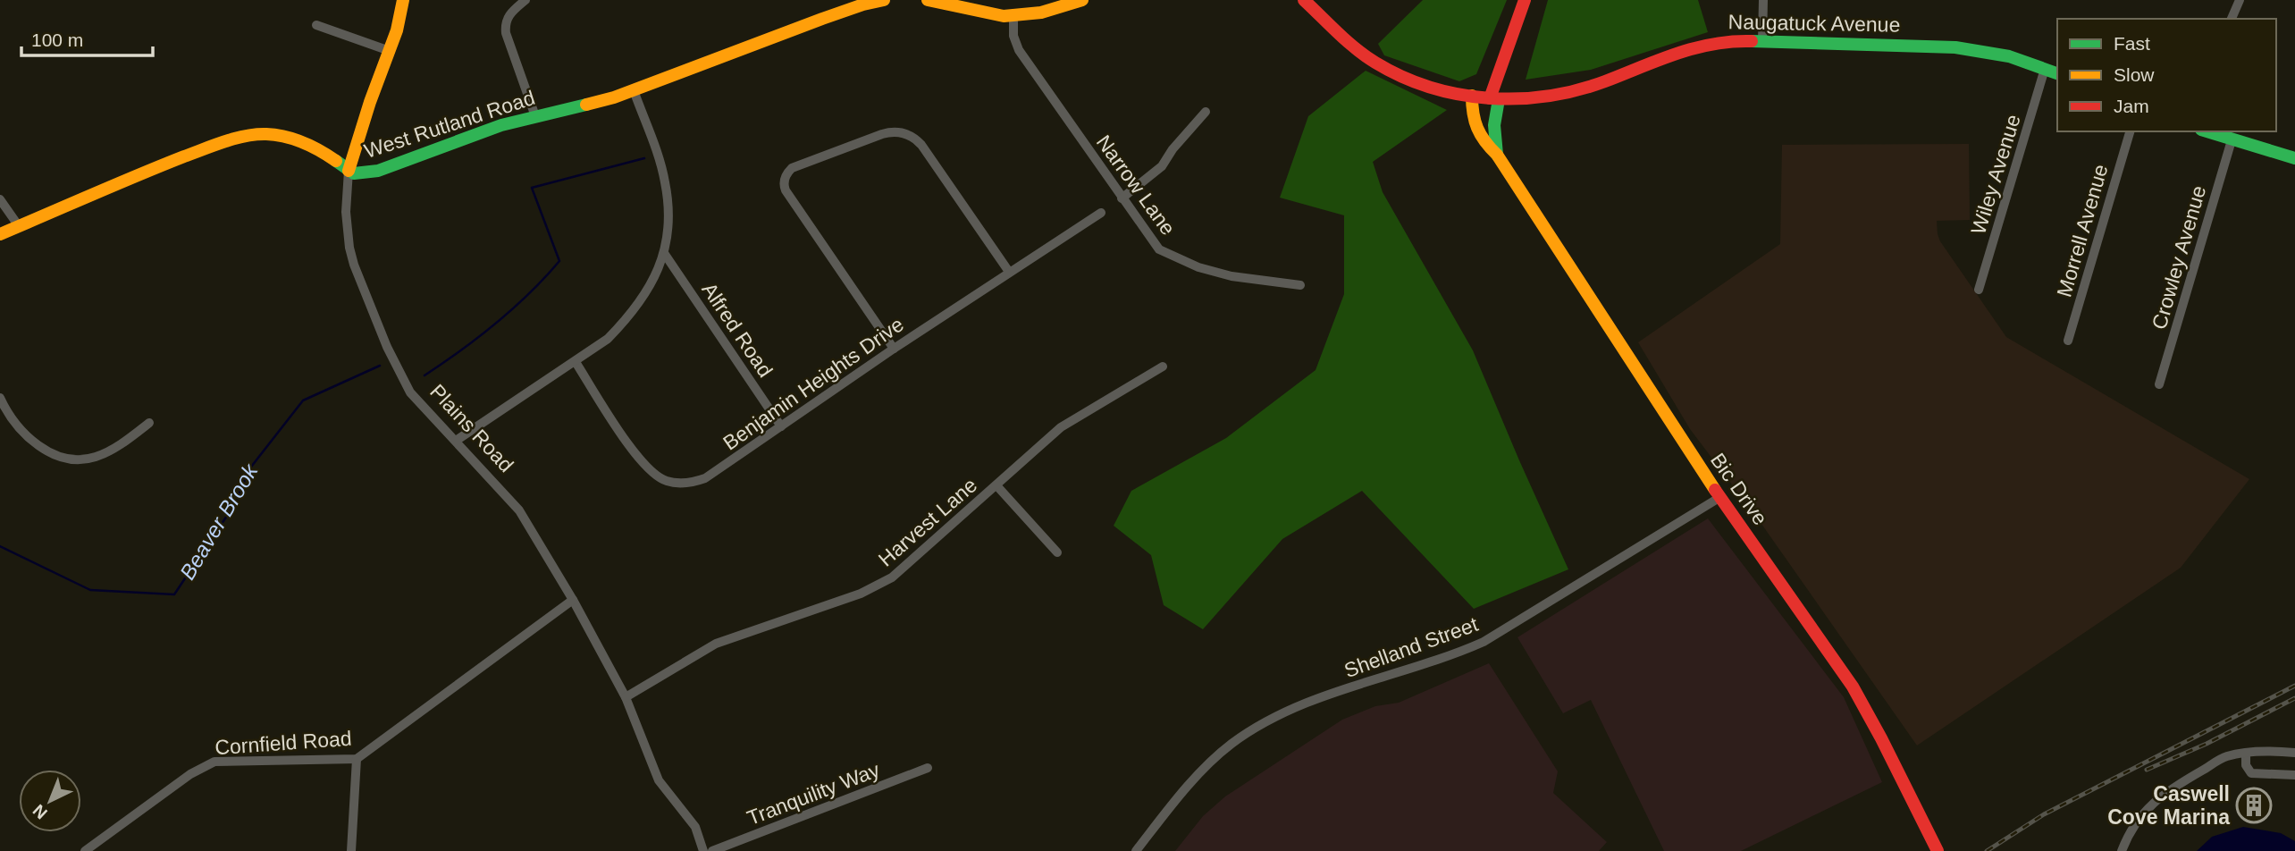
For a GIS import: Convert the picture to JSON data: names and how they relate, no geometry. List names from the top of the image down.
{
  "streets": {
    "main road": [
      "Naugatuck Avenue",
      "West Rutland Road",
      "Plains Road",
      "Bic Drive"
    ],
    "street": [
      "Wiley Avenue",
      "Narrow Lane",
      "Morrell Avenue",
      "Crowley Avenue",
      "Alfred Road",
      "Benjamin Heights Drive",
      "Harvest Lane",
      "Shelland Street",
      "Cornfield Road",
      "Tranquility Way"
    ]
  },
  "crossings": [
    ["Naugatuck Avenue", "Wiley Avenue"],
    ["Naugatuck Avenue", "Bic Drive"],
    ["West Rutland Road", "Plains Road"],
    ["Alfred Road", "Benjamin Heights Drive"],
    ["Plains Road", "Harvest Lane"],
    ["Plains Road", "Cornfield Road"],
    ["Bic Drive", "Shelland Street"]
  ],
  "water": ["Beaver Brook"],
  "places": {
    "building": ["Caswell Cove Marina"]
  },
  "legend": ["Fast", "Slow", "Jam"],
  "scale_bar": "100 m",
  "north": "bottom left"
}
